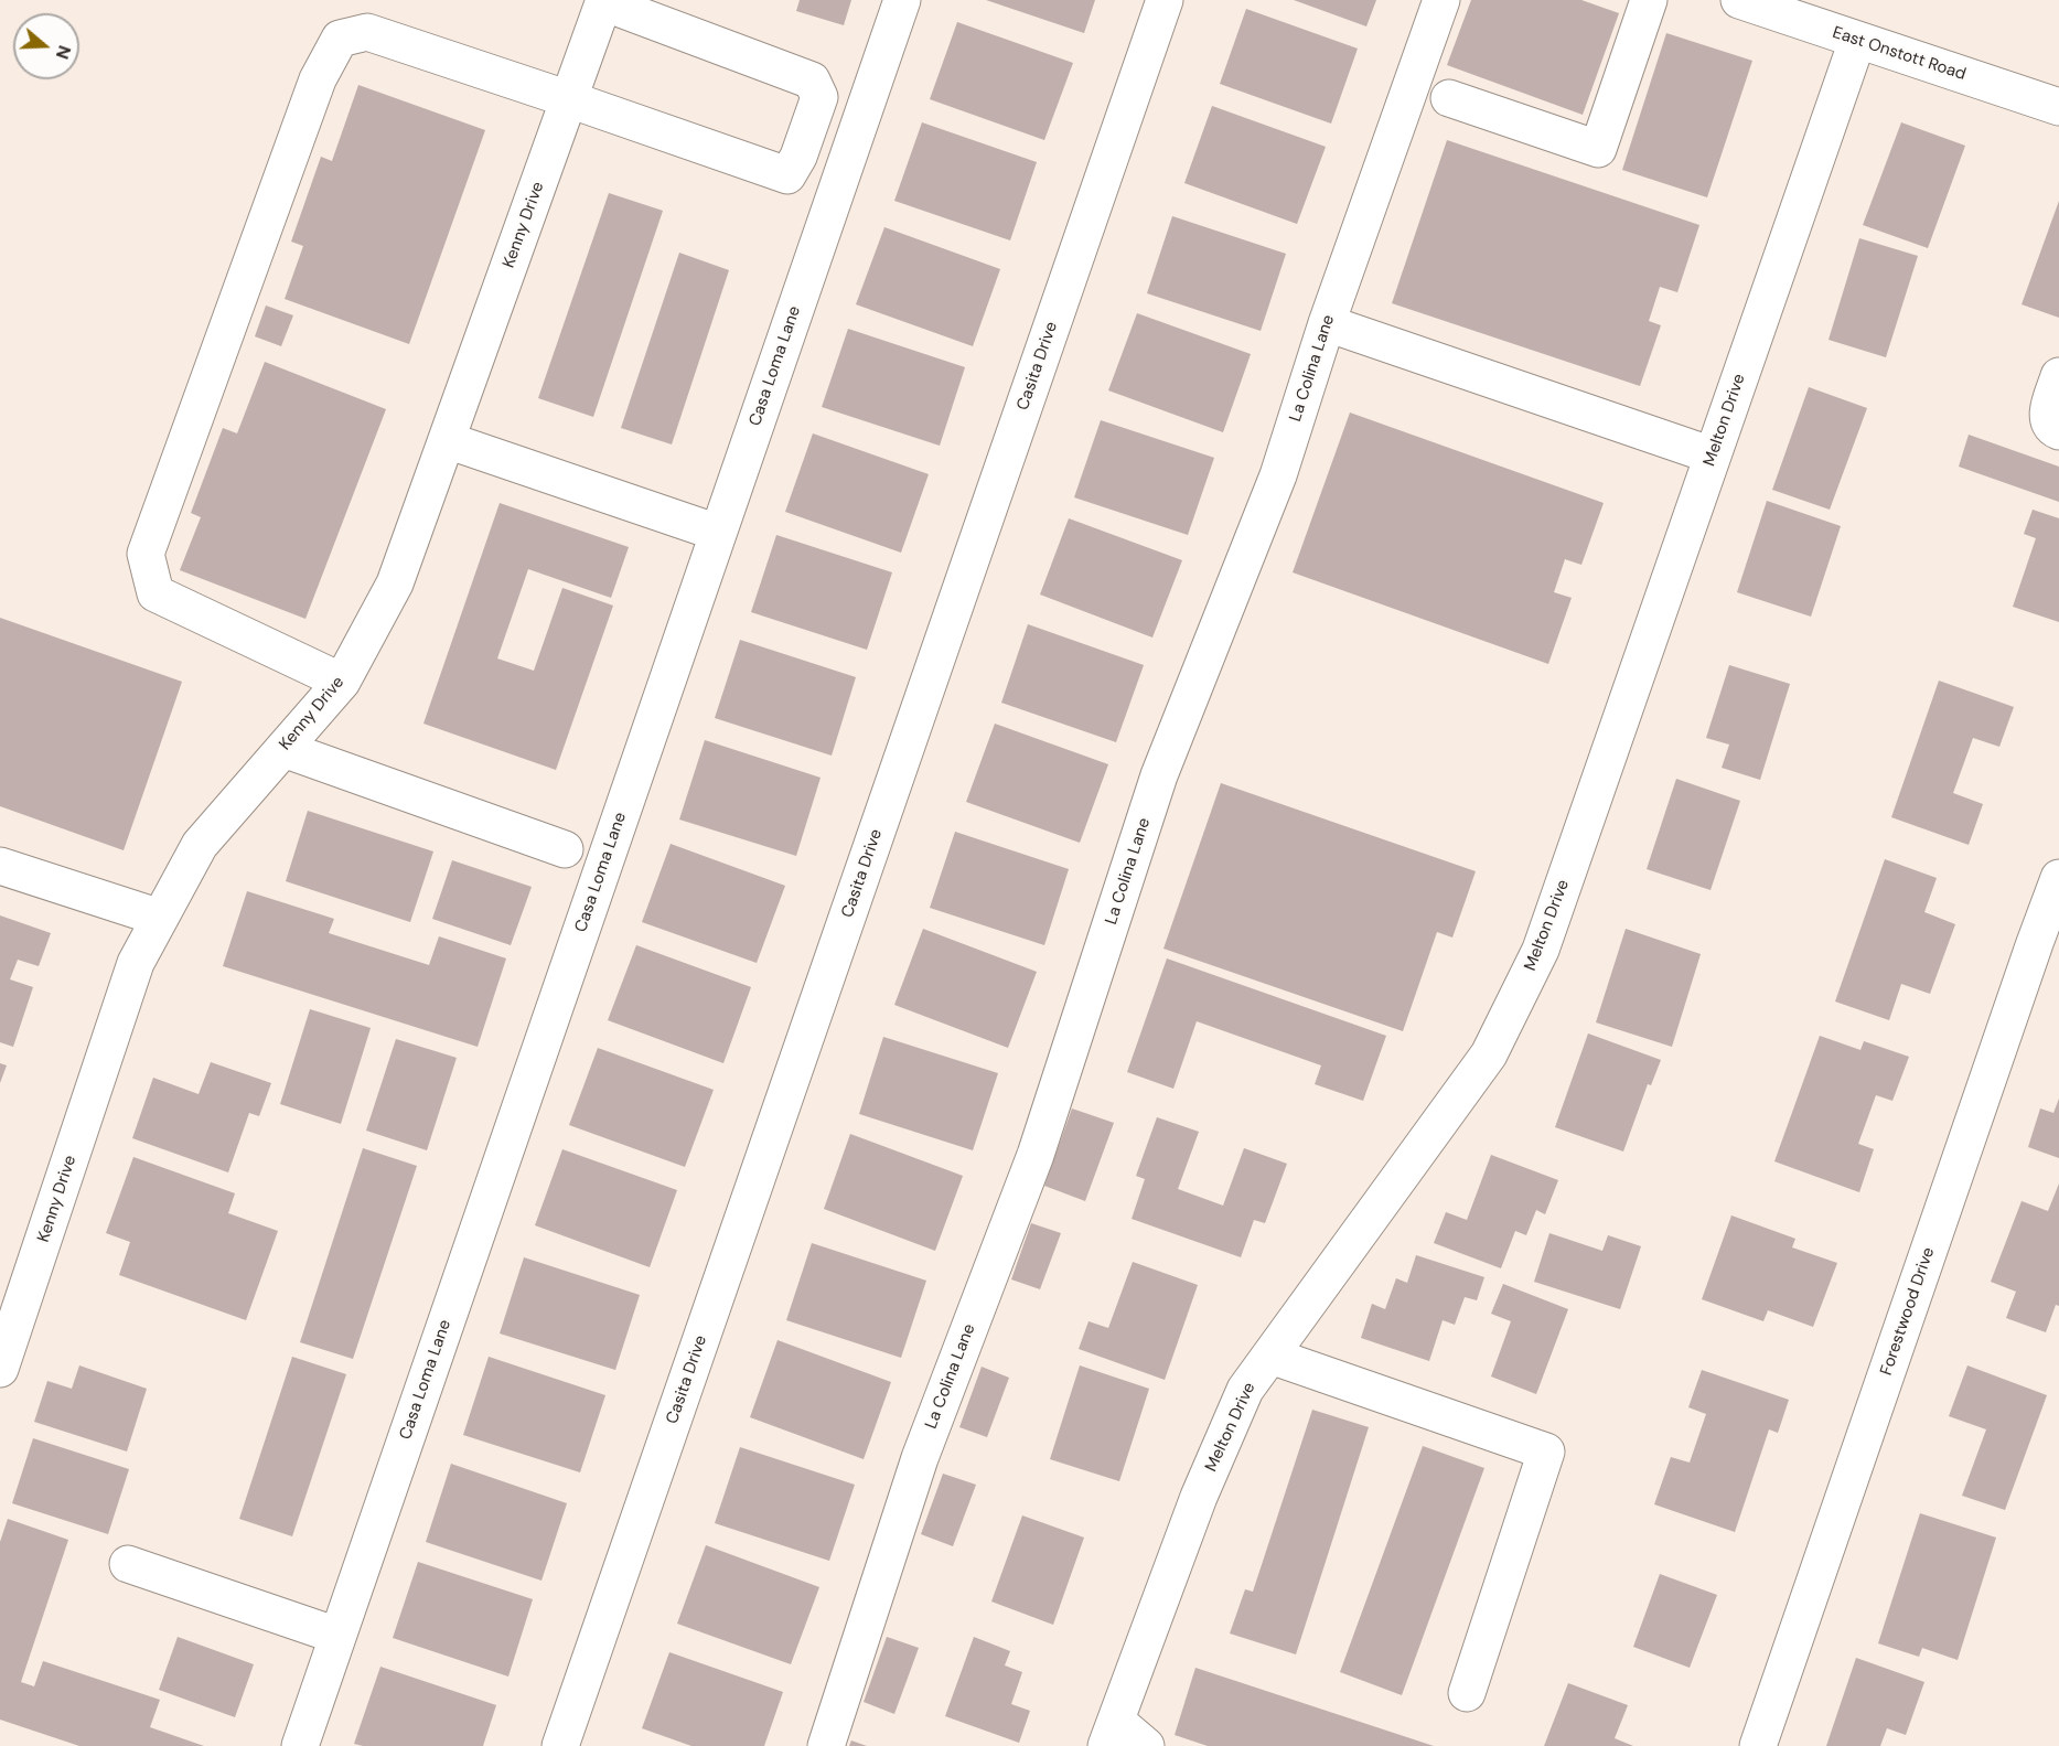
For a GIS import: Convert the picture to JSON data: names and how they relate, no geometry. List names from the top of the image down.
{
  "streets": {
    "street": [
      "East Onstott Road",
      "Kenny Drive",
      "Casa Loma Lane",
      "Casita Drive",
      "La Colina Lane",
      "Melton Drive",
      "Forestwood Drive"
    ]
  },
  "crossings": [
    ["East Onstott Road", "Melton Drive"]
  ],
  "north": "right"
}
